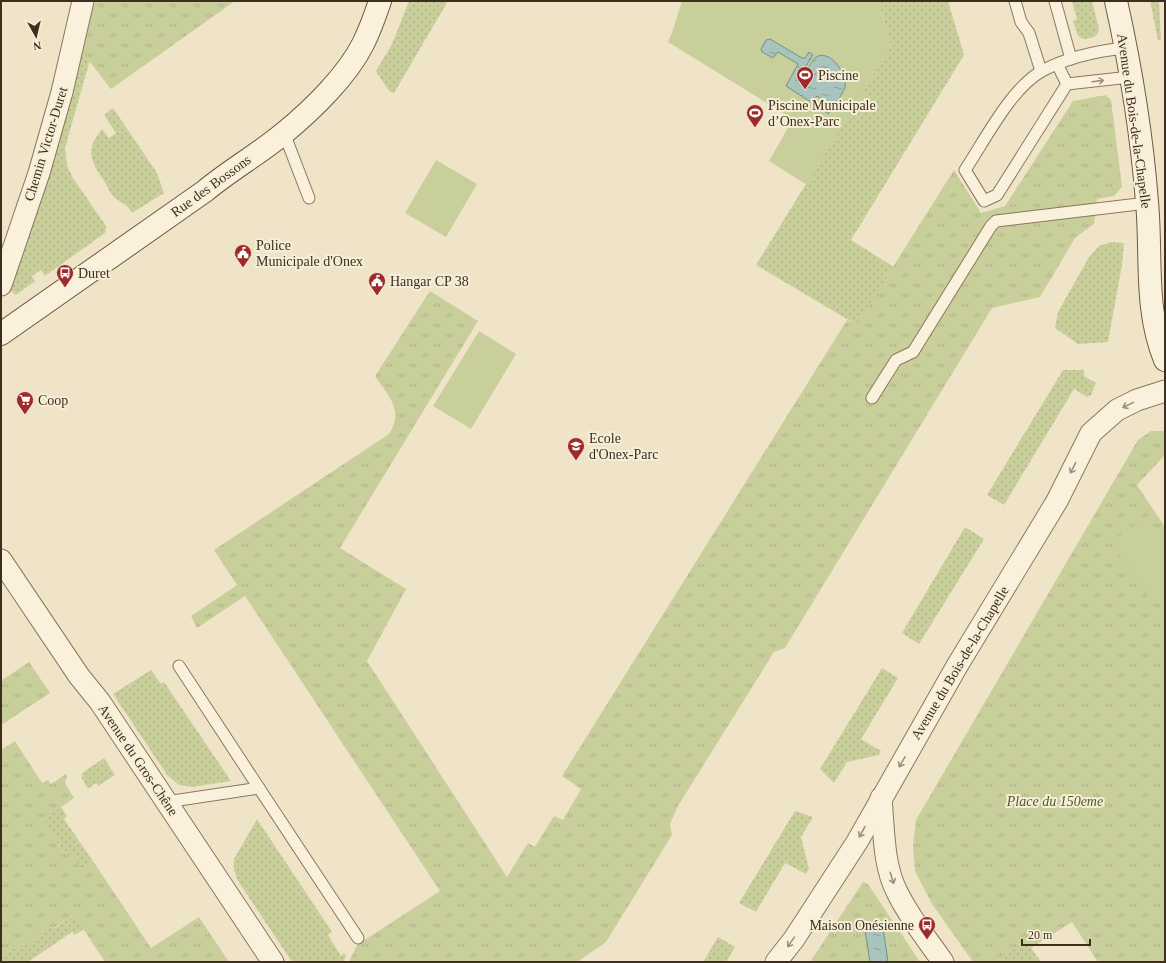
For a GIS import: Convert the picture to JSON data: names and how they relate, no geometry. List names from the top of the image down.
{
  "streets": {
    "street": [
      "Avenue du Bois-de-la-Chapelle",
      "Chemin Victor-Duret",
      "Rue des Bossons",
      "Avenue du Gros-Chêne"
    ]
  },
  "one_way": ["Avenue du Bois-de-la-Chapelle"],
  "parks": ["Place du 150eme"],
  "places": {
    "sports": ["Piscine", "Piscine Municipale d’Onex-Parc"],
    "public building": ["Police Municipale d'Onex", "Hangar CP 38"],
    "bus stop": ["Duret", "Maison Onésienne"],
    "supermarket": ["Coop"],
    "school or university": ["Ecole d'Onex-Parc"]
  },
  "scale_bar": "20 m",
  "north": "bottom"
}
